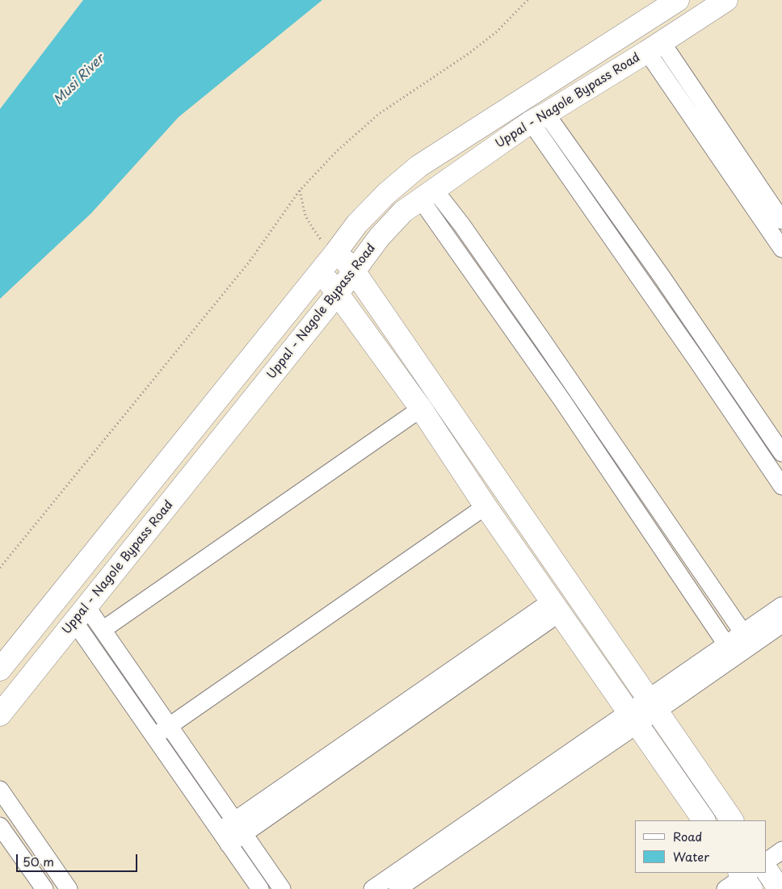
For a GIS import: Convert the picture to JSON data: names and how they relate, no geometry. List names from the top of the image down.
{
  "streets": {
    "street": ["Uppal - Nagole Bypass Road"]
  },
  "water": ["Musi River"],
  "legend": ["Road", "Water"],
  "scale_bar": "50 m"
}
